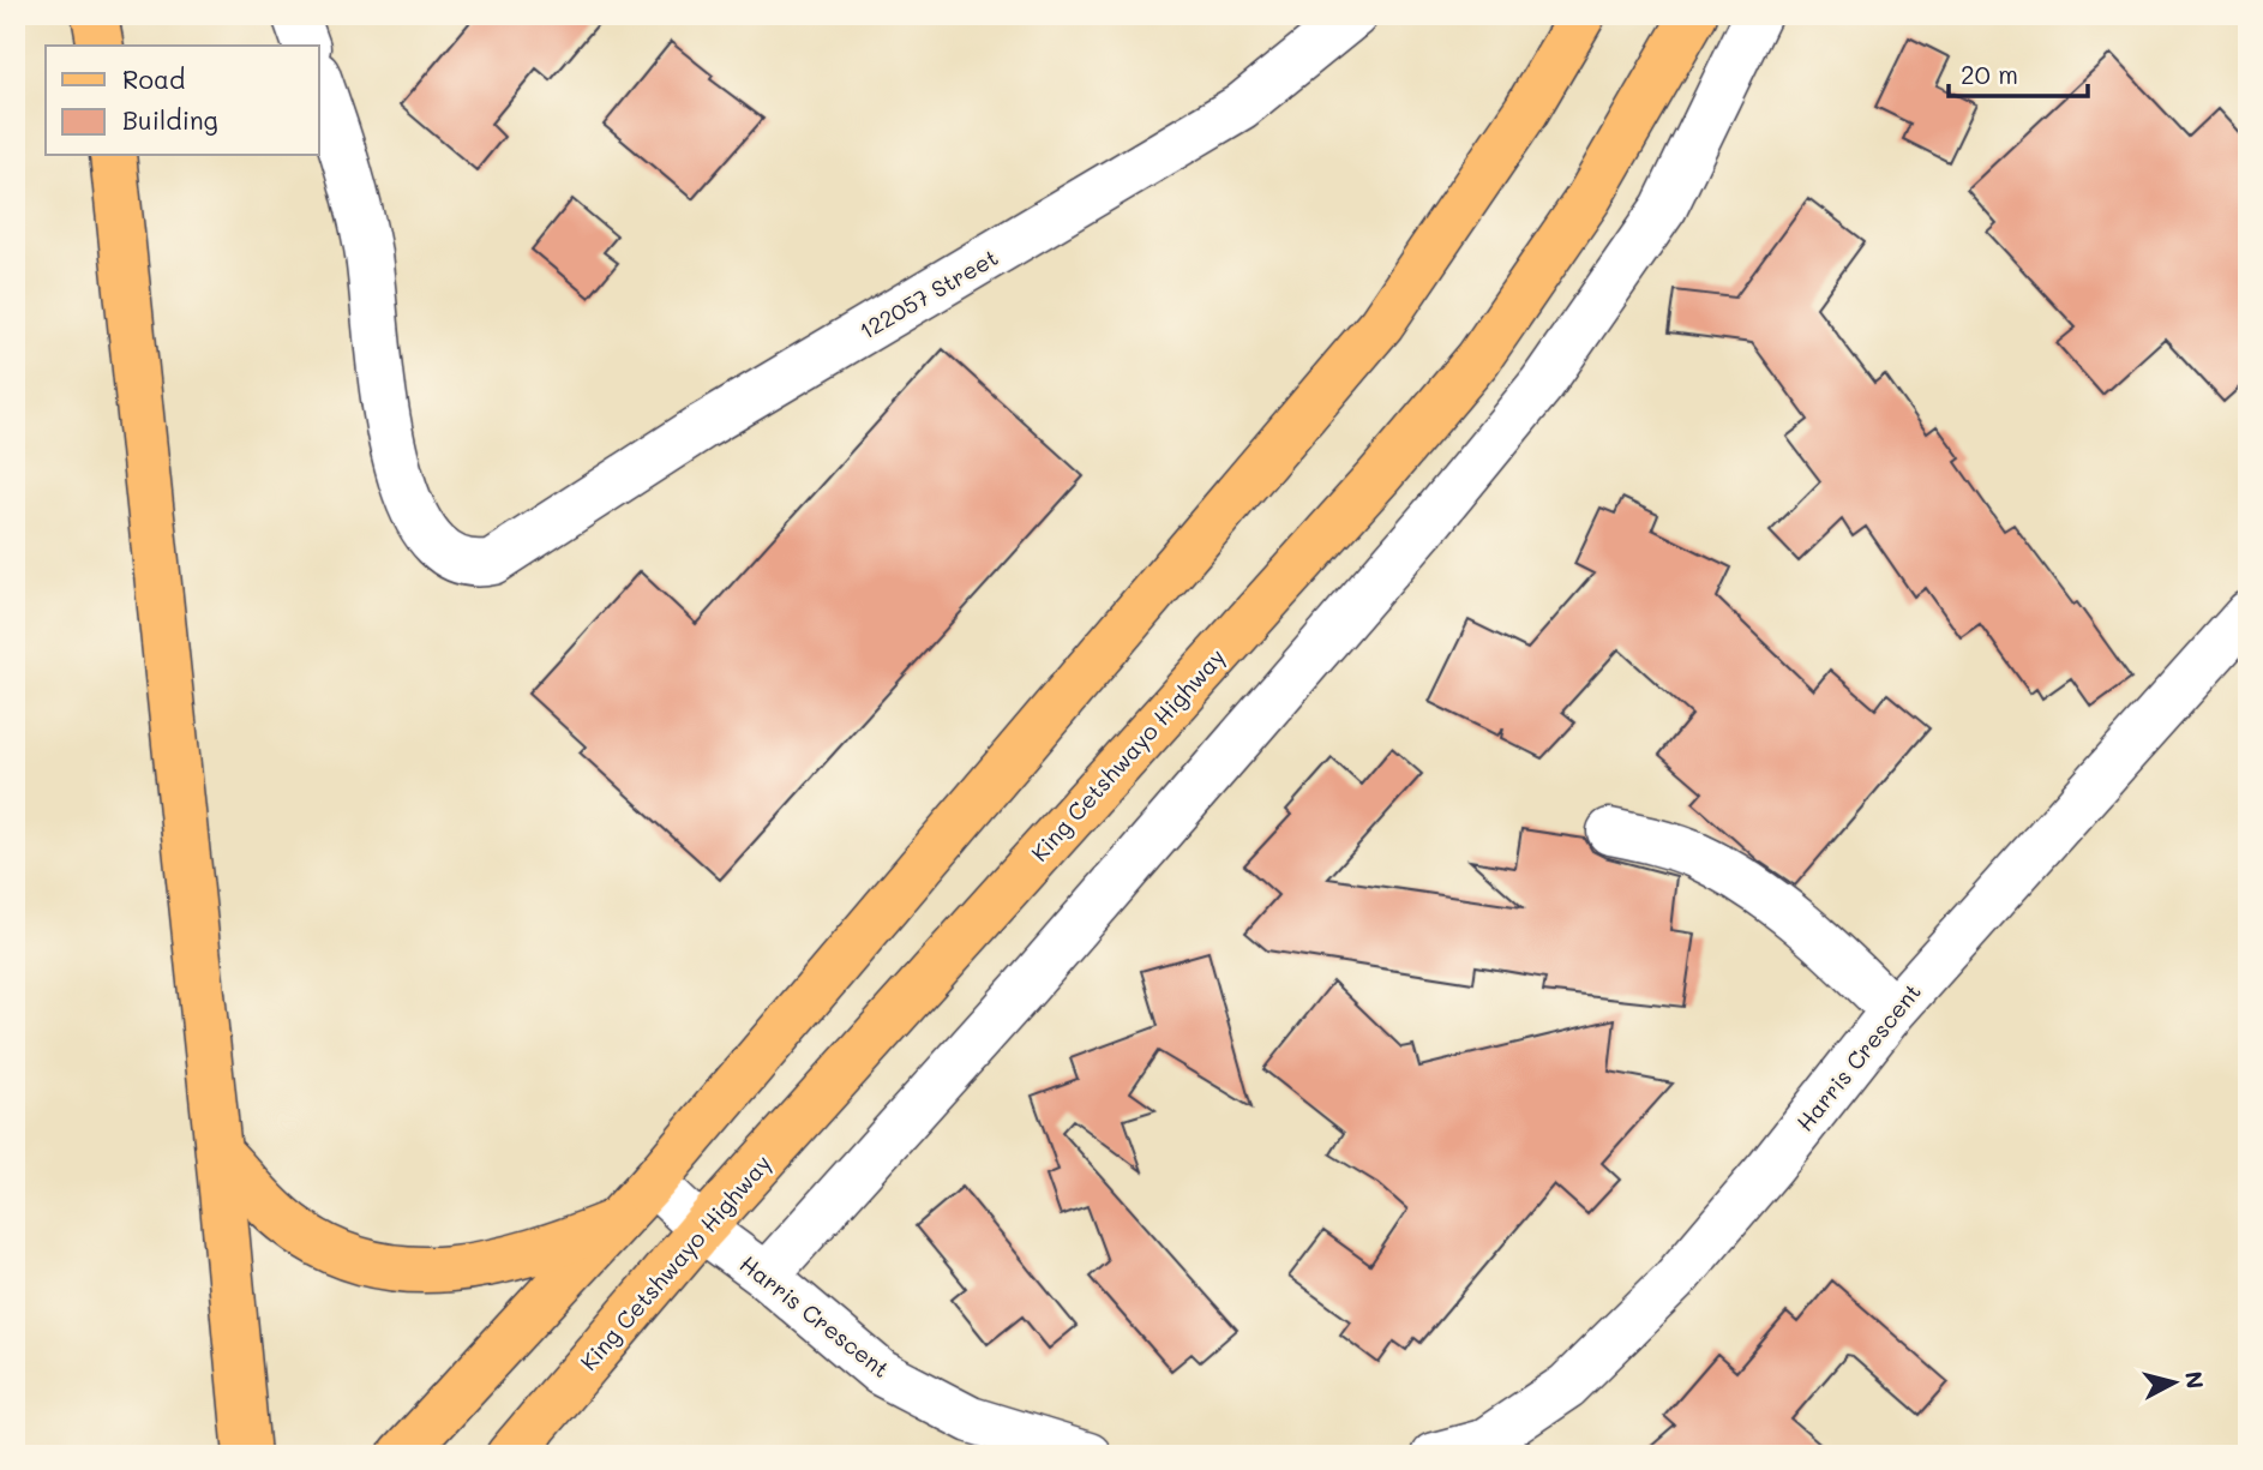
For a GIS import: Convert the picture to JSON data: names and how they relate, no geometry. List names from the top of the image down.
{
  "streets": {
    "main road": ["King Cetshwayo Highway"],
    "street": ["122057 Street", "Harris Crescent"]
  },
  "crossings": [
    ["King Cetshwayo Highway", "Harris Crescent"]
  ],
  "legend": ["Road", "Building"],
  "scale_bar": "20 m",
  "north": "right"
}
